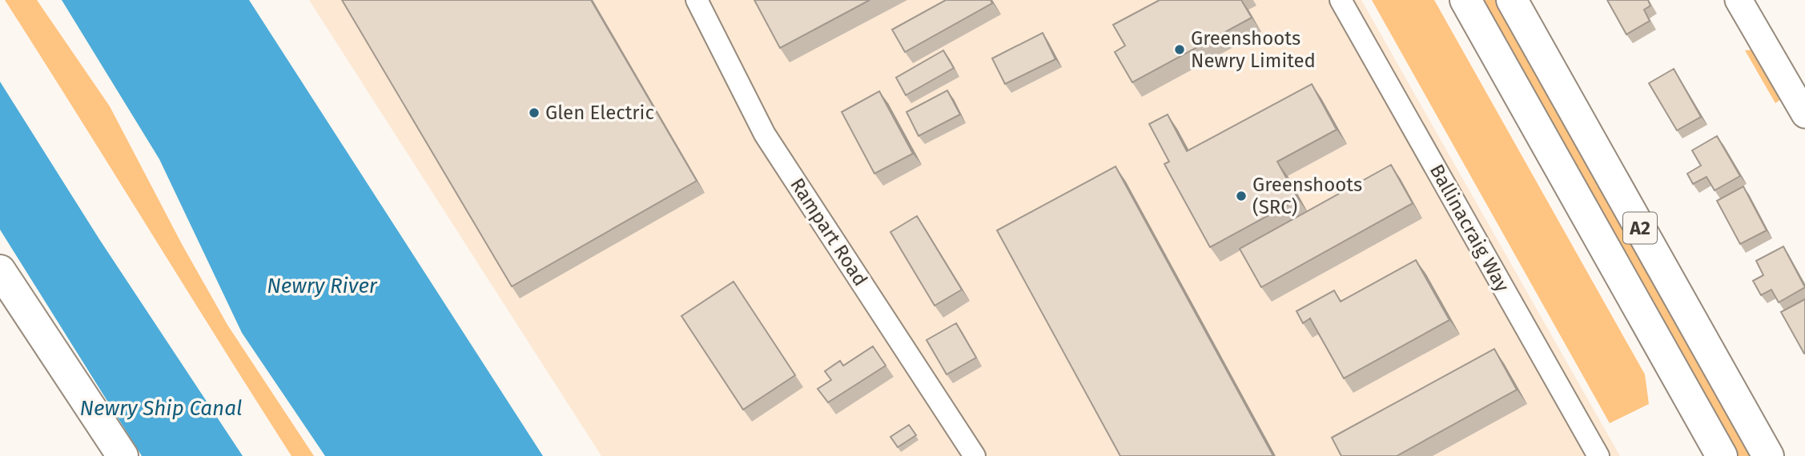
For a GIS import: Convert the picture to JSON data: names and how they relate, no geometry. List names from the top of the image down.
{
  "streets": {
    "main road": ["A2"],
    "street": ["Ballinacraig Way", "Rampart Road"]
  },
  "water": ["Newry River", "Newry Ship Canal"],
  "places": ["Greenshoots Newry Limited", "Glen Electric", "Greenshoots (SRC)"]
}
